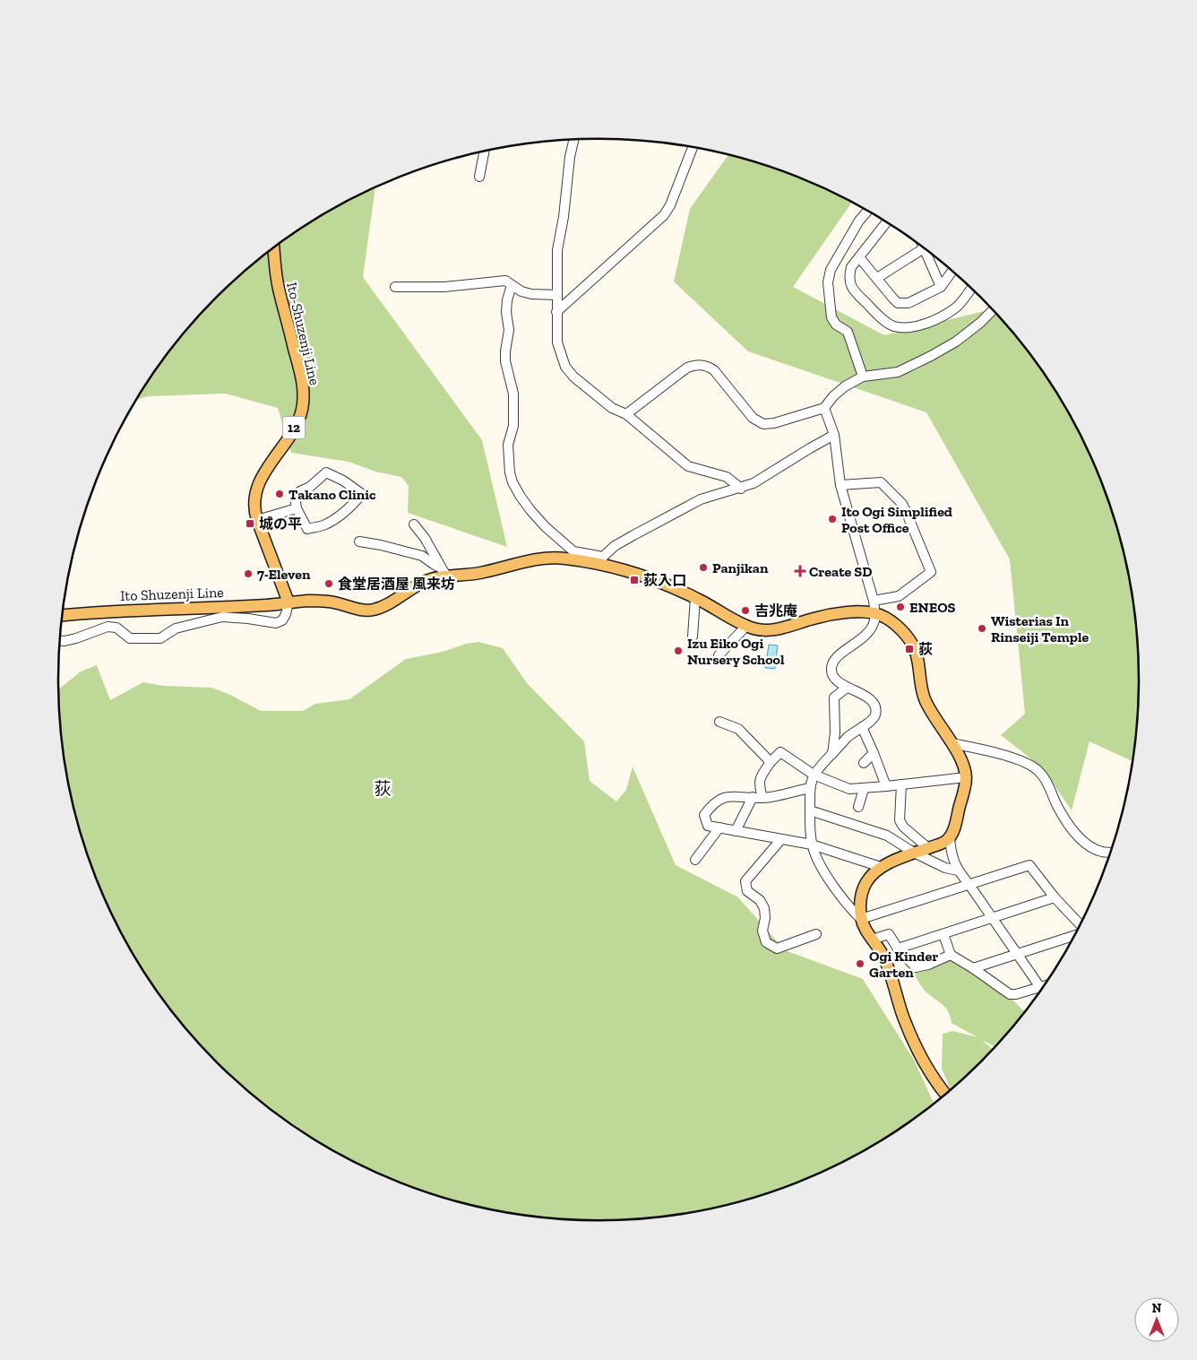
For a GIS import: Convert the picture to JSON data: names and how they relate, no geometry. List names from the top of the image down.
{
  "streets": {
    "main road": ["Ito-Shuzenji Line", "12", "Ito Shuzenji Line"]
  },
  "crossings": [
    ["Ito-Shuzenji Line", "Ito Shuzenji Line"]
  ],
  "districts": ["荻"],
  "places": {
    "other": [
      "Takano Clinic",
      "Ito Ogi Simplified Post Office",
      "Panjikan",
      "7-Eleven",
      "食堂居酒屋 風来坊",
      "ENEOS",
      "吉兆庵",
      "Wisterias In Rinseiji Temple",
      "Izu Eiko Ogi Nursery School",
      "Ogi Kinder Garten"
    ],
    "transit": ["城の平", "荻入口", "荻"],
    "health": ["Create SD"]
  },
  "north": "top"
}
